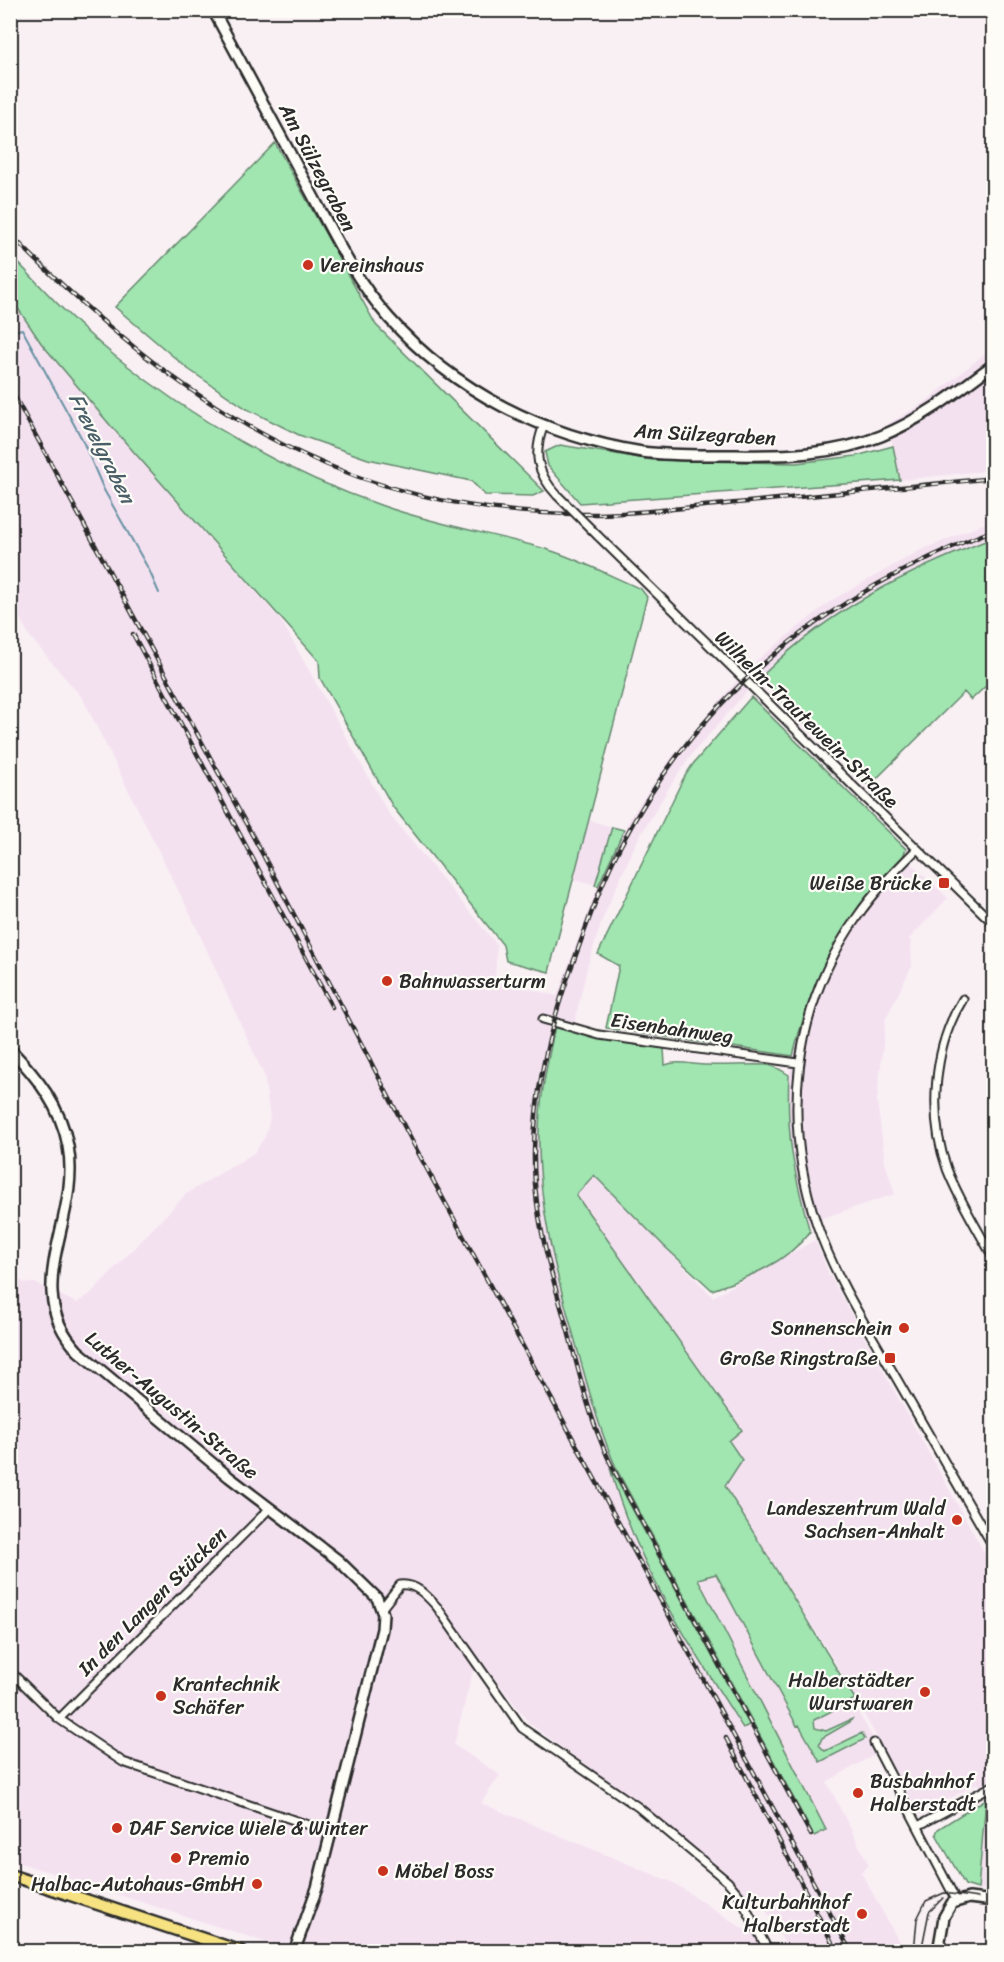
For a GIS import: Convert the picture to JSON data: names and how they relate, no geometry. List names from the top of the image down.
{
  "streets": {
    "street": [
      "Am Sülzegraben",
      "Wilhelm-Trautewein-Straße",
      "Eisenbahnweg",
      "Luther-Augustin-Straße",
      "In den Langen Stücken"
    ]
  },
  "crossings": [
    ["Am Sülzegraben", "Wilhelm-Trautewein-Straße"],
    ["Luther-Augustin-Straße", "In den Langen Stücken"]
  ],
  "water": ["Frevelgraben"],
  "places": {
    "other": [
      "Vereinshaus",
      "Bahnwasserturm",
      "Sonnenschein",
      "Landeszentrum Wald Sachsen-Anhalt",
      "Halberstädter Wurstwaren",
      "Krantechnik Schäfer",
      "Busbahnhof Halberstadt",
      "DAF Service Wiele & Winter",
      "Premio",
      "Möbel Boss",
      "Halbac-Autohaus-GmbH",
      "Kulturbahnhof Halberstadt"
    ],
    "transit": ["Weiße Brücke", "Große Ringstraße"]
  }
}
